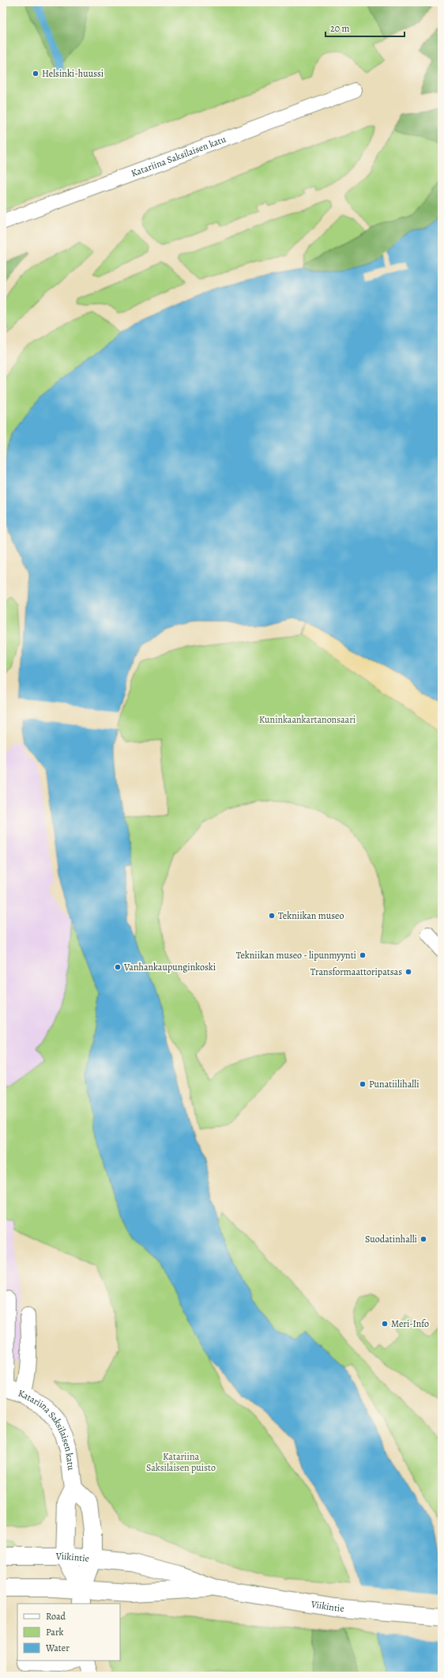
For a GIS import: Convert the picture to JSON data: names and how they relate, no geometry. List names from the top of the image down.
{
  "streets": {
    "main road": ["Katariina Saksilaisen katu", "Viikintie"]
  },
  "crossings": [
    ["Katariina Saksilaisen katu", "Viikintie"]
  ],
  "parks": ["Kuninkaankartanonsaari", "Katariina Saksilaisen puisto"],
  "places": [
    "Helsinki-huussi",
    "Tekniikan museo",
    "Tekniikan museo - lipunmyynti",
    "Vanhankaupunginkoski",
    "Transformaattoripatsas",
    "Punatiilihalli",
    "Suodatinhalli",
    "Meri-Info"
  ],
  "legend": ["Road", "Park", "Water"],
  "scale_bar": "20 m"
}
